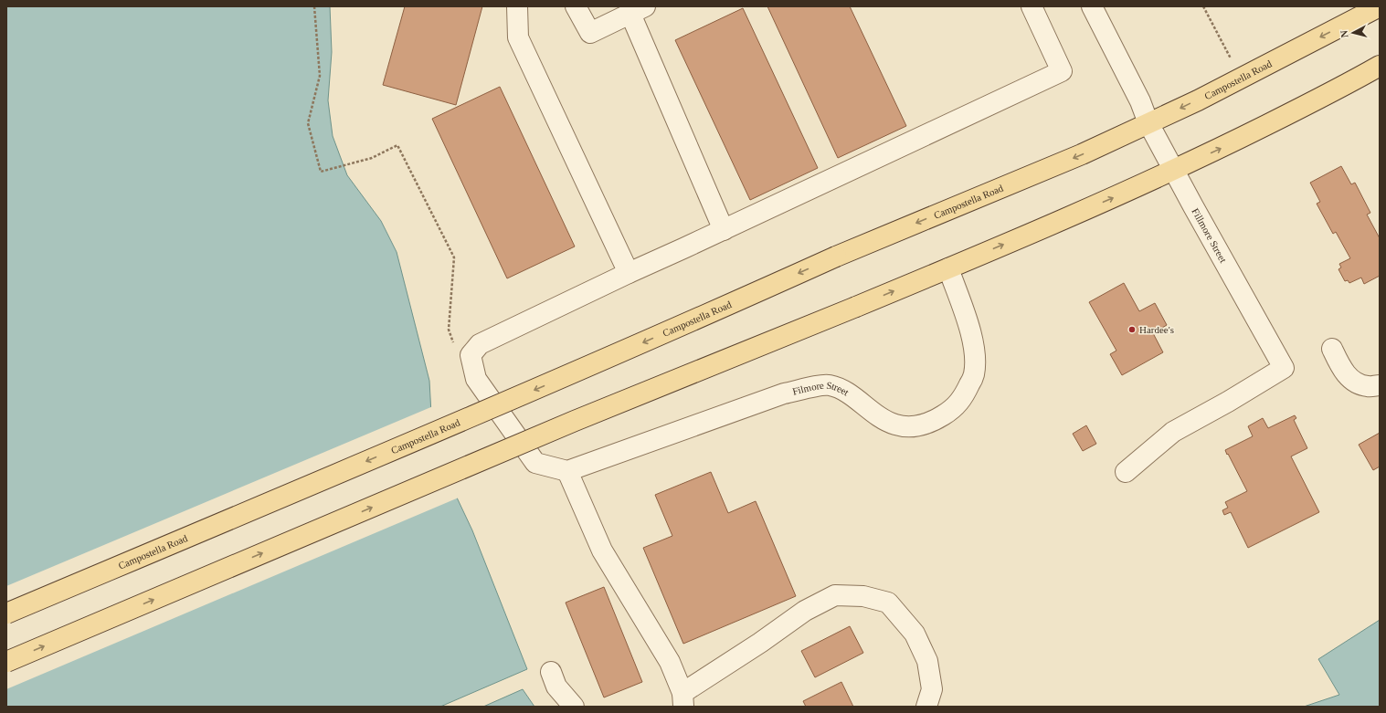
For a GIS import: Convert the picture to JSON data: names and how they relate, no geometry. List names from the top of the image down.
{
  "streets": {
    "main road": ["Campostella Road"],
    "street": ["Fillmore Street", "Filmore Street"]
  },
  "crossings": [
    ["Campostella Road", "Fillmore Street"]
  ],
  "places": ["Hardee's"],
  "north": "left"
}
